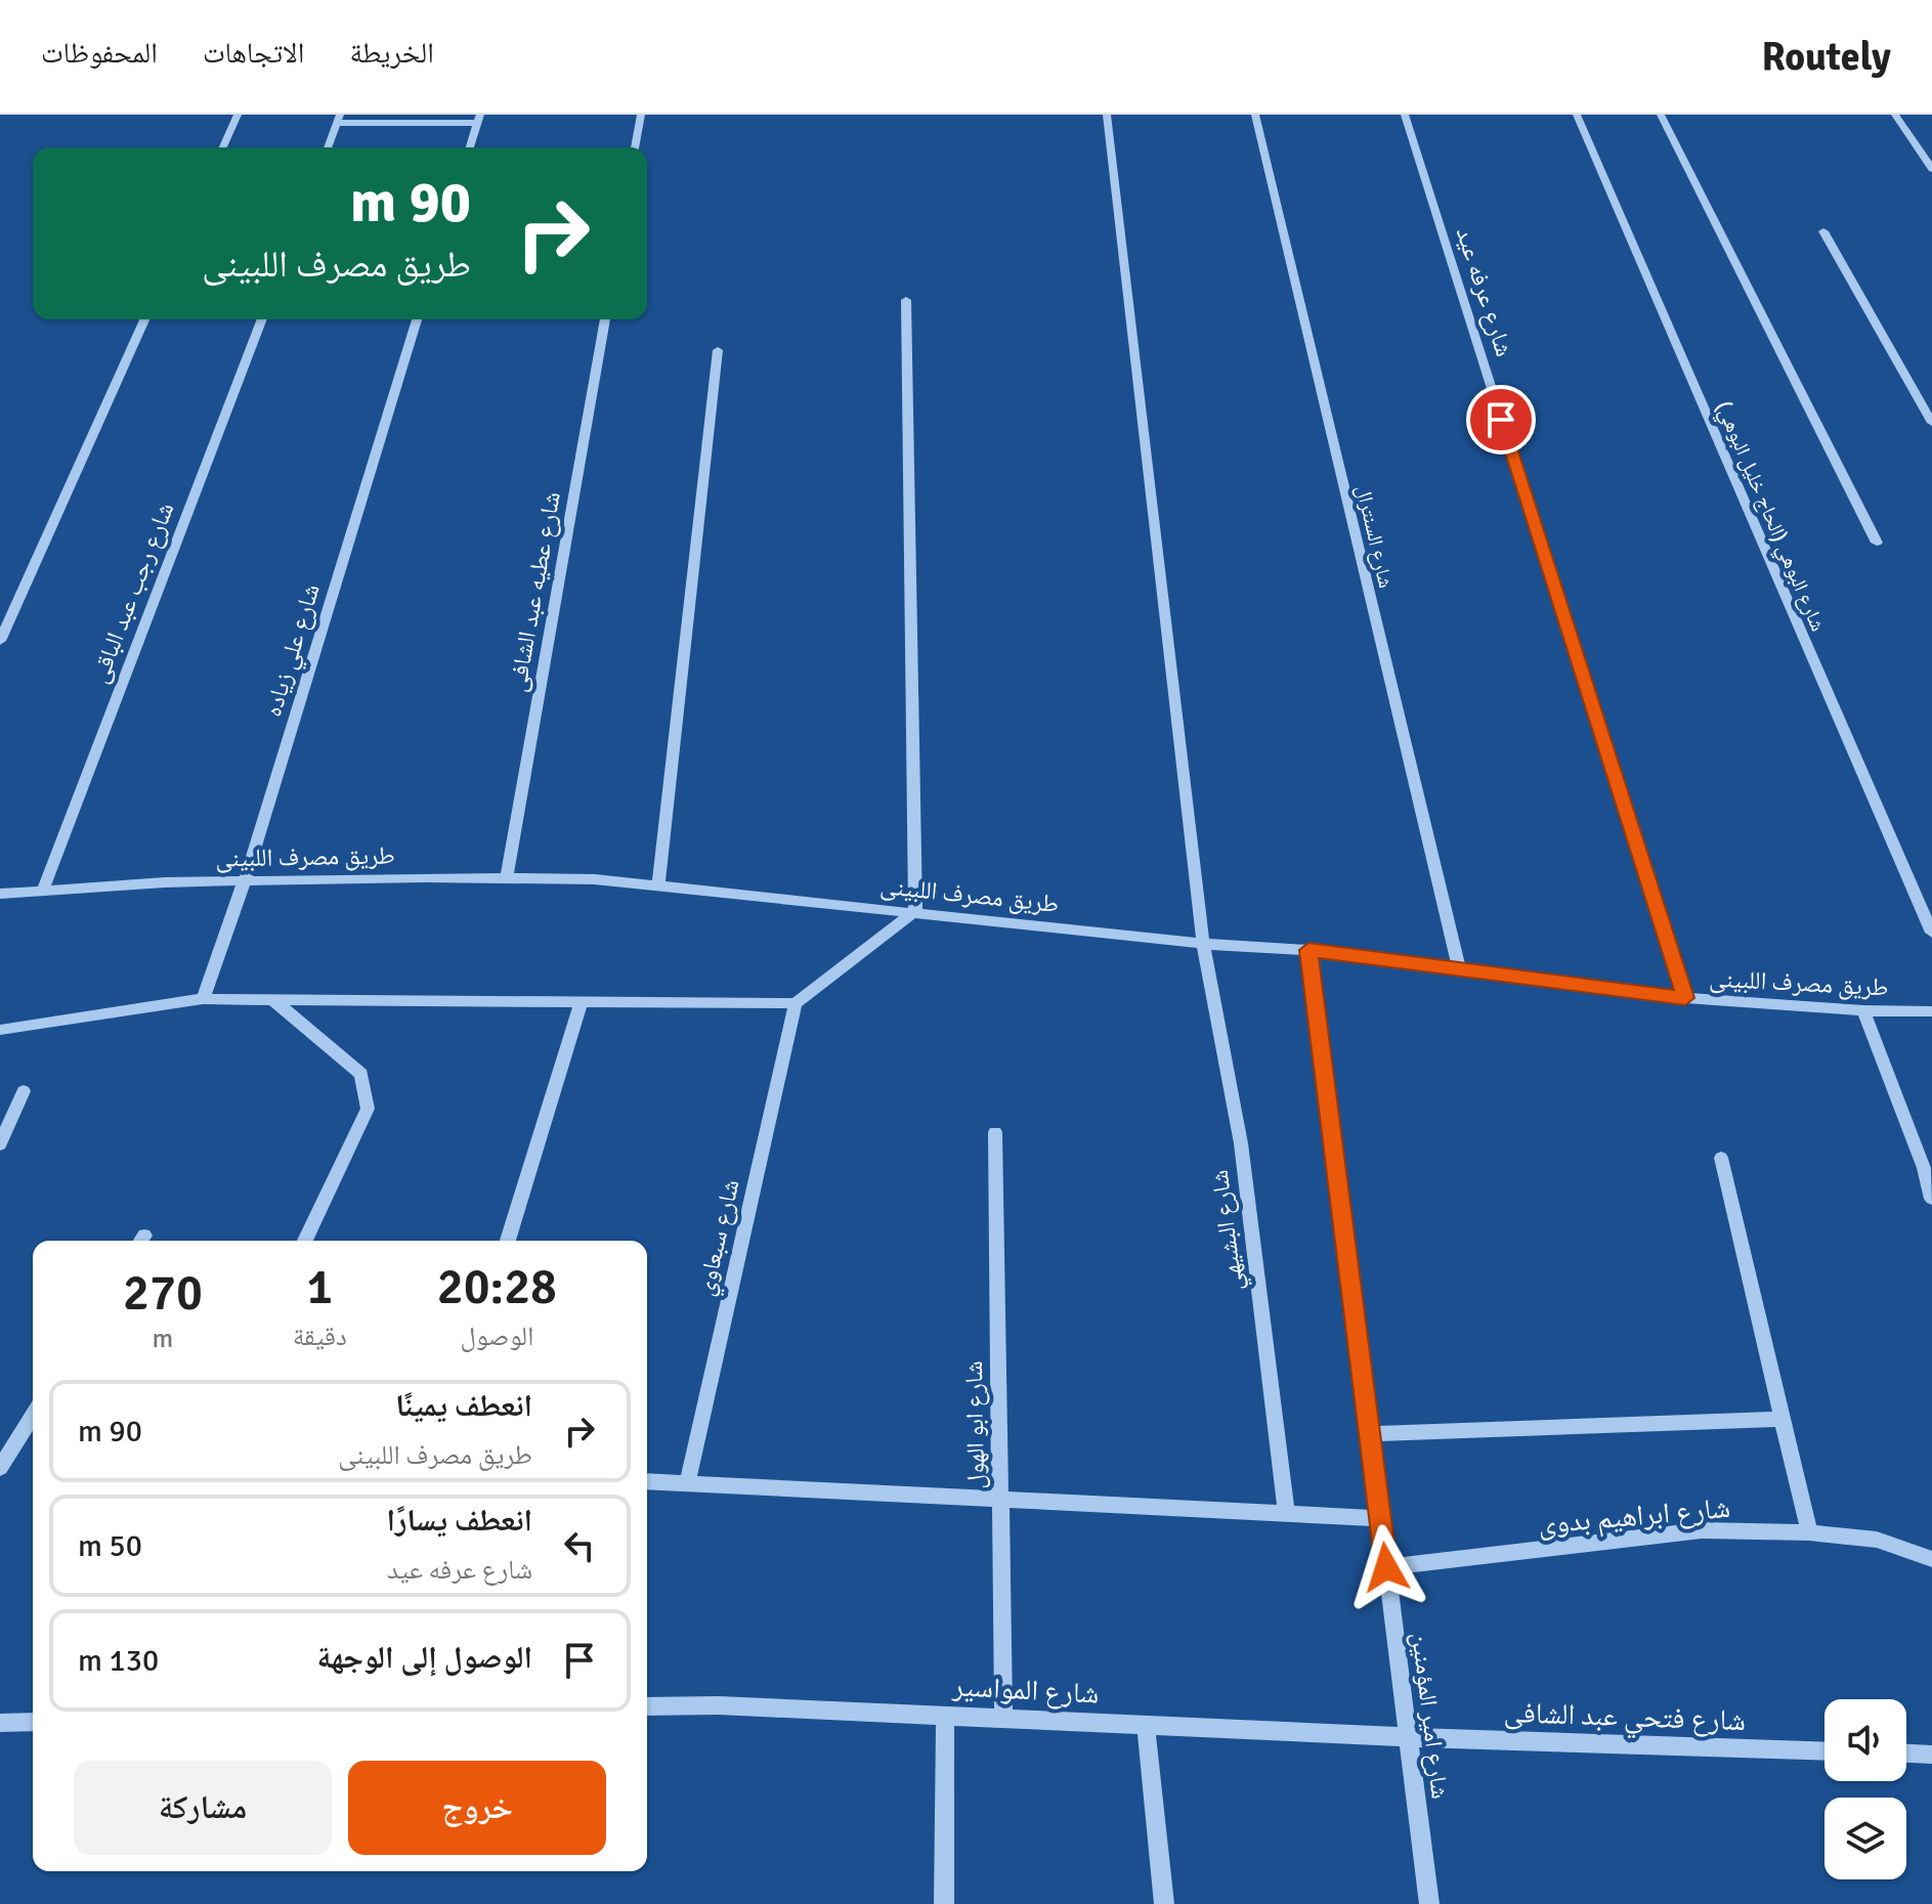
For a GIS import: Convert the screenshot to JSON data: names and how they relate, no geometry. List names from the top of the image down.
{
  "streets": {
    "street": [
      "شارع عرفه عيد",
      "شارع البوهي (الحاج خليل البوهي)",
      "شارع السنترال",
      "شارع عطيه عبد الشافى",
      "شارع رجب عبد الباقى",
      "شارع علي زياده",
      "طريق مصرف اللبينى",
      "شارع البشيهي",
      "شارع سبعاوي",
      "شارع ابو الهول",
      "شارع ابراهيم بدوى",
      "شارع المواسير",
      "شارع امير المؤمنين",
      "شارع فتحي عبد الشافى"
    ]
  },
  "crossings": [
    ["شارع عرفه عيد", "طريق مصرف اللبينى"],
    ["شارع السنترال", "طريق مصرف اللبينى"],
    ["شارع عطيه عبد الشافى", "طريق مصرف اللبينى"],
    ["شارع رجب عبد الباقى", "طريق مصرف اللبينى"],
    ["شارع علي زياده", "طريق مصرف اللبينى"],
    ["طريق مصرف اللبينى", "شارع البشيهي"],
    ["طريق مصرف اللبينى", "شارع امير المؤمنين"],
    ["شارع ابو الهول", "شارع المواسير"],
    ["شارع ابراهيم بدوى", "شارع امير المؤمنين"],
    ["شارع المواسير", "شارع امير المؤمنين"],
    ["شارع المواسير", "شارع فتحي عبد الشافى"],
    ["شارع امير المؤمنين", "شارع فتحي عبد الشافى"]
  ],
  "page": {
    "header": "Routely",
    "nav": ["الخريطة", "الاتجاهات", "المحفوظات"],
    "turn": ["90 m", "طريق مصرف اللبينى"],
    "eta": [
      "20:28",
      "الوصول",
      "1",
      "دقيقة",
      "270",
      "m"
    ],
    "list": [
      {
        "name": "انعطف يمينًا",
        "note": "طريق مصرف اللبينى",
        "value": "90 m"
      },
      {
        "name": "انعطف يسارًا",
        "note": "شارع عرفه عيد",
        "value": "50 m"
      },
      {
        "name": "الوصول إلى الوجهة",
        "value": "130 m"
      }
    ],
    "buttons": ["خروج", "مشاركة"]
  }
}
